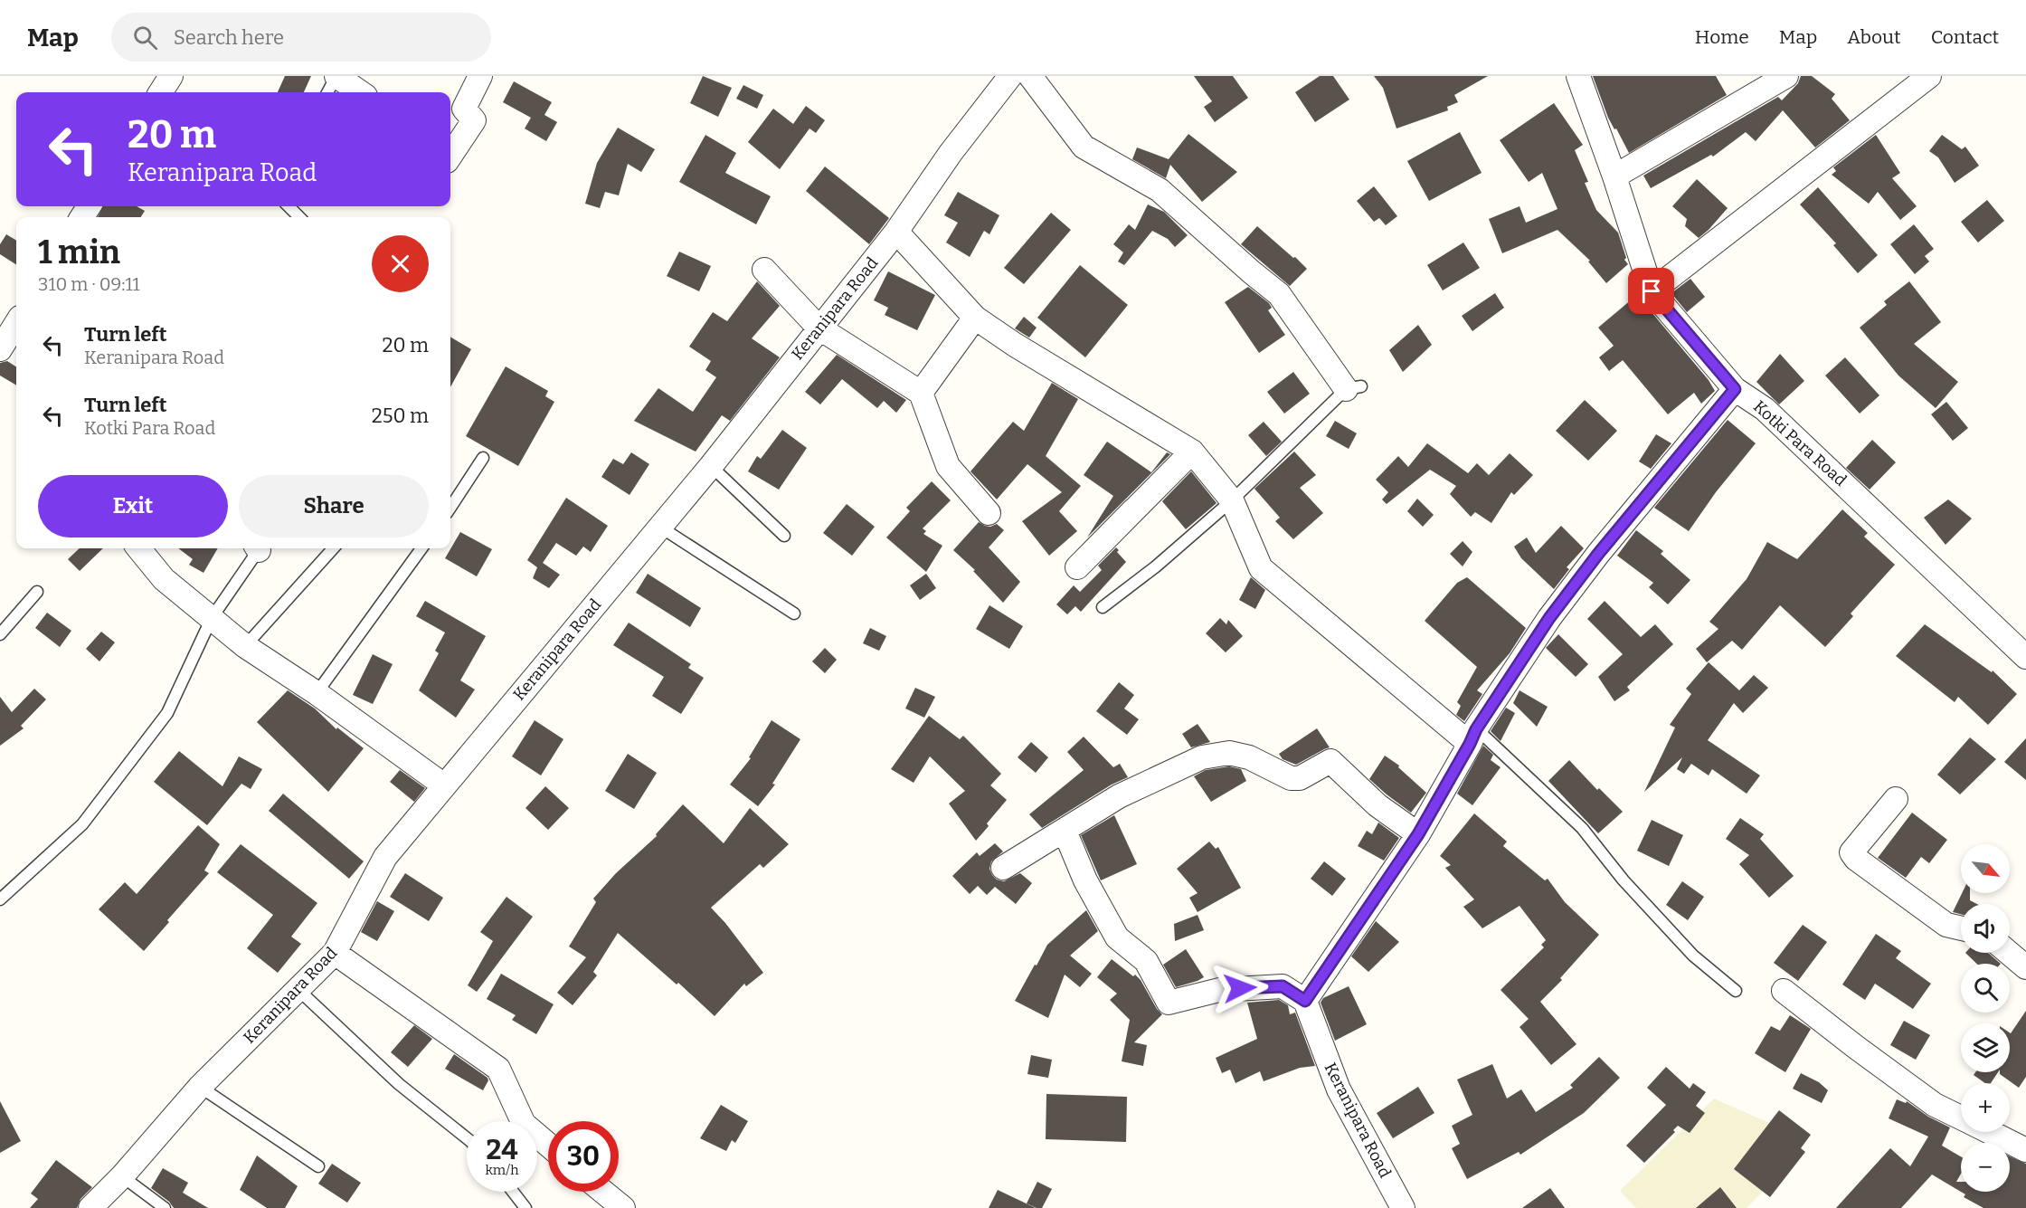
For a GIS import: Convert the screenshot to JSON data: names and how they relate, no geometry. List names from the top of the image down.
{
  "streets": {
    "street": ["Keranipara Road", "Kotki Para Road"]
  },
  "north": "bottom right",
  "page": {
    "header": "Map",
    "search": "Search here",
    "nav": [
      "Home",
      "Map",
      "About",
      "Contact"
    ],
    "turn": ["20 m", "Keranipara Road"],
    "heading": ["1 min", "310 m · 09:11"],
    "list": [
      {
        "name": "Turn left",
        "note": "Keranipara Road",
        "value": "20 m"
      },
      {
        "name": "Turn left",
        "note": "Kotki Para Road",
        "value": "250 m"
      }
    ],
    "buttons": ["Exit", "Share"],
    "map_buttons": ["+", "−"],
    "speed": "24 km/h",
    "limit": "30"
  }
}
